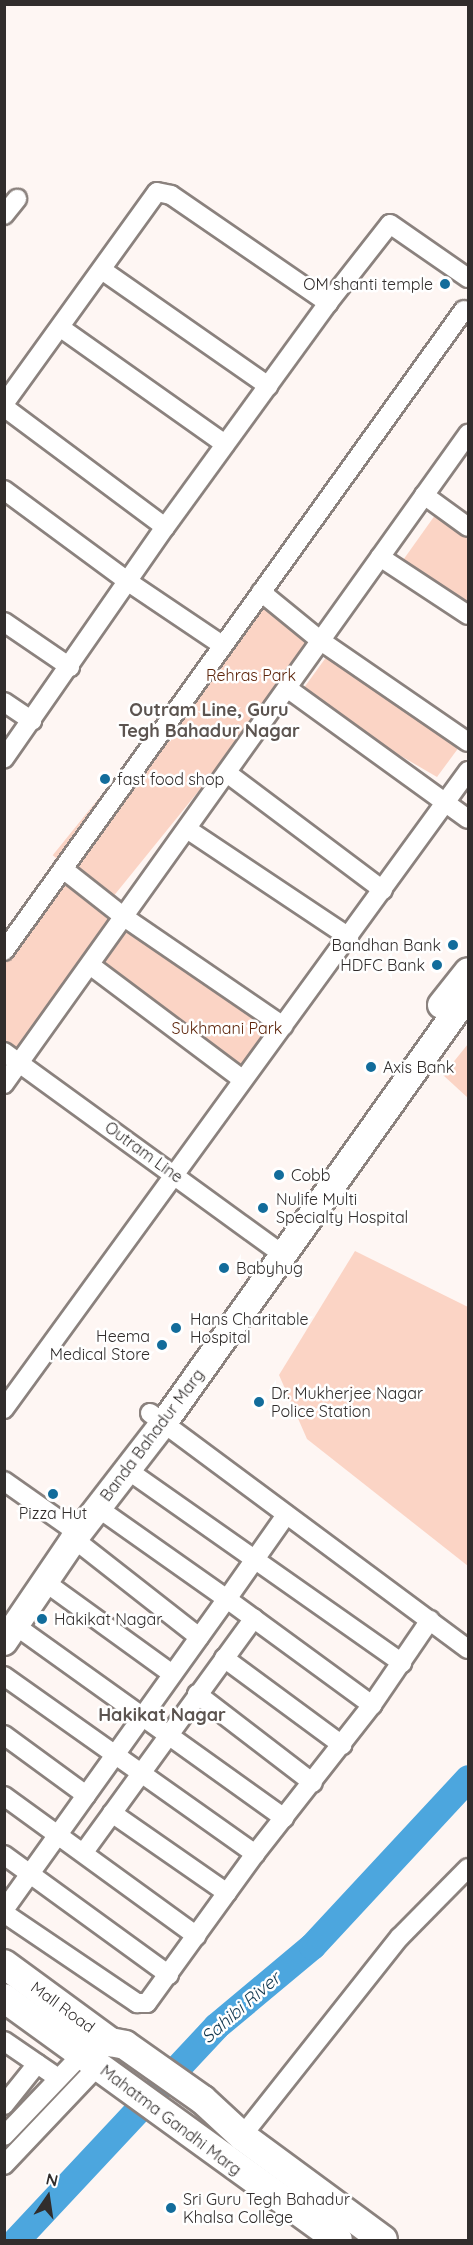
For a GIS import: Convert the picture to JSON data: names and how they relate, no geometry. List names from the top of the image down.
{
  "streets": {
    "main road": ["Mall Road", "Mahatma Gandhi Marg"],
    "street": ["Outram Line", "Banda Bahadur Marg"]
  },
  "crossings": [
    ["Outram Line", "Banda Bahadur Marg"],
    ["Mall Road", "Mahatma Gandhi Marg"]
  ],
  "districts": ["Outram Line, Guru Tegh Bahadur Nagar", "Hakikat Nagar"],
  "water": ["Sahibi River"],
  "parks": ["Rehras Park", "Sukhmani Park"],
  "places": [
    "OM shanti temple",
    "fast food shop",
    "Bandhan Bank",
    "HDFC Bank",
    "Axis Bank",
    "Cobb",
    "Nulife Multi Specialty Hospital",
    "Babyhug",
    "Hans Charitable Hospital",
    "Heema Medical Store",
    "Dr. Mukherjee Nagar Police Station",
    "Pizza Hut",
    "Hakikat Nagar",
    "Sri Guru Tegh Bahadur Khalsa College"
  ],
  "north": "top"
}
